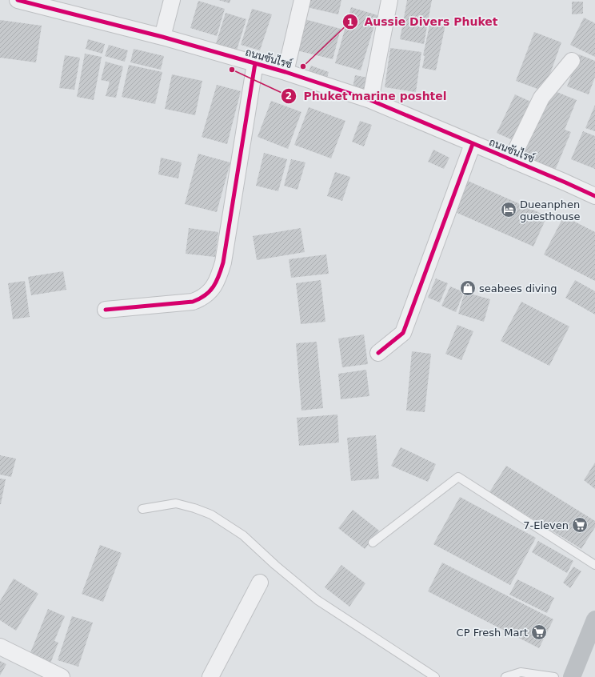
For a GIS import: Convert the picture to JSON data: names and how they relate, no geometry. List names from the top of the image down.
{
  "streets": {
    "street": ["ถนนซันไรซ์"]
  },
  "places": {
    "other": ["Aussie Divers Phuket", "Phuket marine poshtel"],
    "hotel": ["Dueanphen guesthouse"],
    "shop": ["seabees diving"],
    "supermarket": ["7-Eleven", "CP Fresh Mart"]
  }
}
